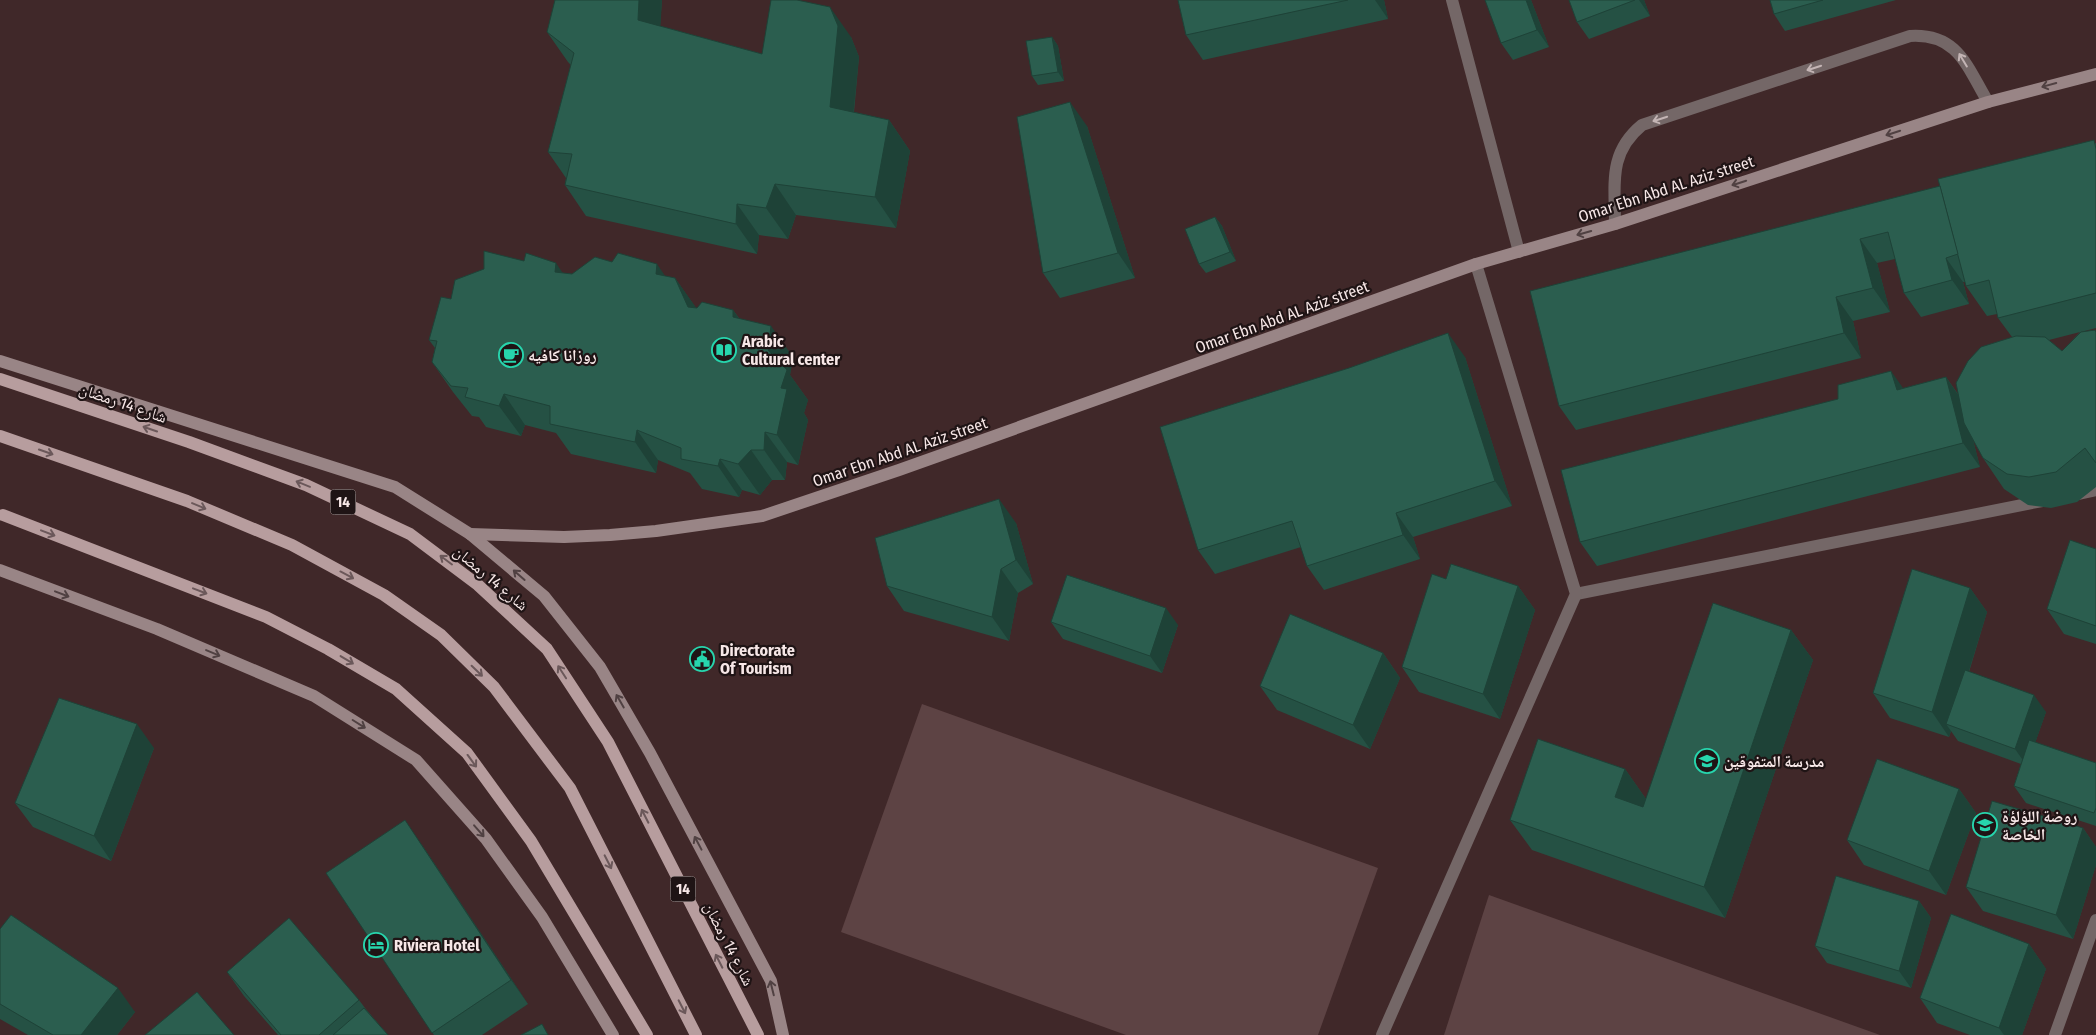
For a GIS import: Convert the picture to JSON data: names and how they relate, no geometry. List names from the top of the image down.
{
  "streets": {
    "main road": ["Omar Ebn Abd AL Aziz street", "شارع 14 رمضان", "14"]
  },
  "one_way": ["Omar Ebn Abd AL Aziz street"],
  "places": {
    "library": ["Arabic Cultural center"],
    "cafe": ["روزانا كافيه"],
    "public building": ["Directorate Of Tourism"],
    "school or university": ["مدرسة المتفوقين", "روضة اللؤلؤة الخاصة"],
    "hotel": ["Riviera Hotel"]
  }
}
